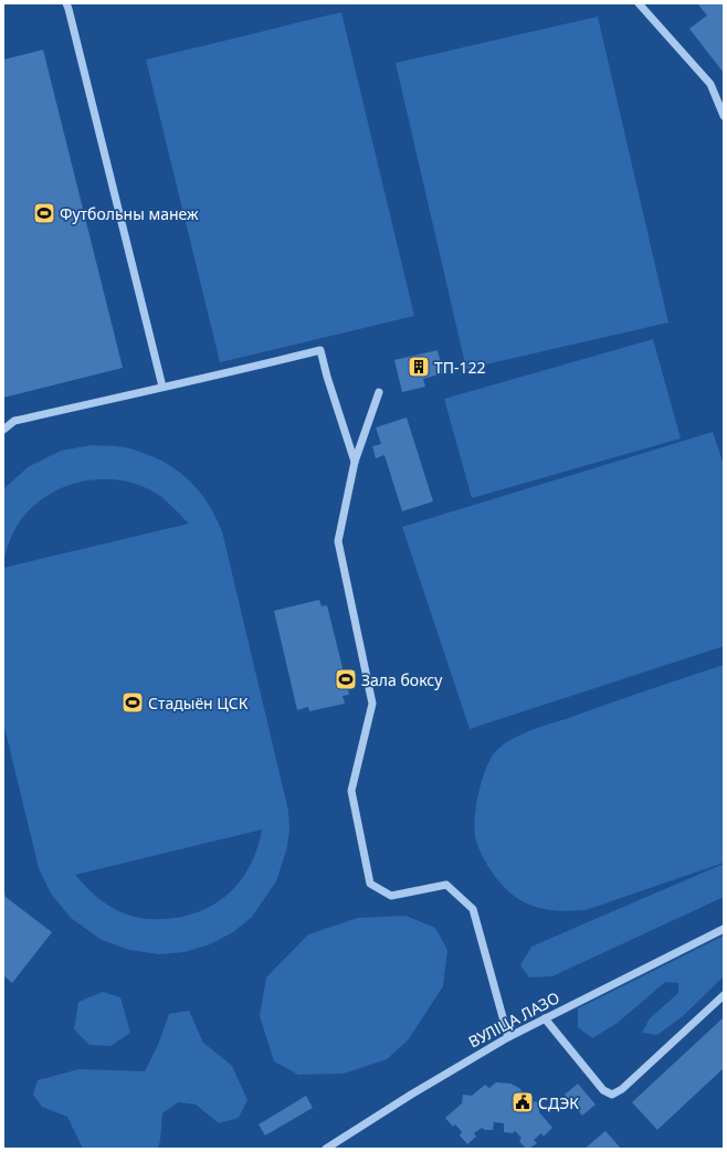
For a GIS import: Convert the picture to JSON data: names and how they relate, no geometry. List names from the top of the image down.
{
  "streets": {
    "street": ["ВУЛІЦА ЛАЗО"]
  },
  "places": {
    "sports": ["Футбольны манеж", "Зала боксу", "Стадыён ЦСК"],
    "building": ["ТП-122"],
    "public building": ["СДЭК"]
  }
}
